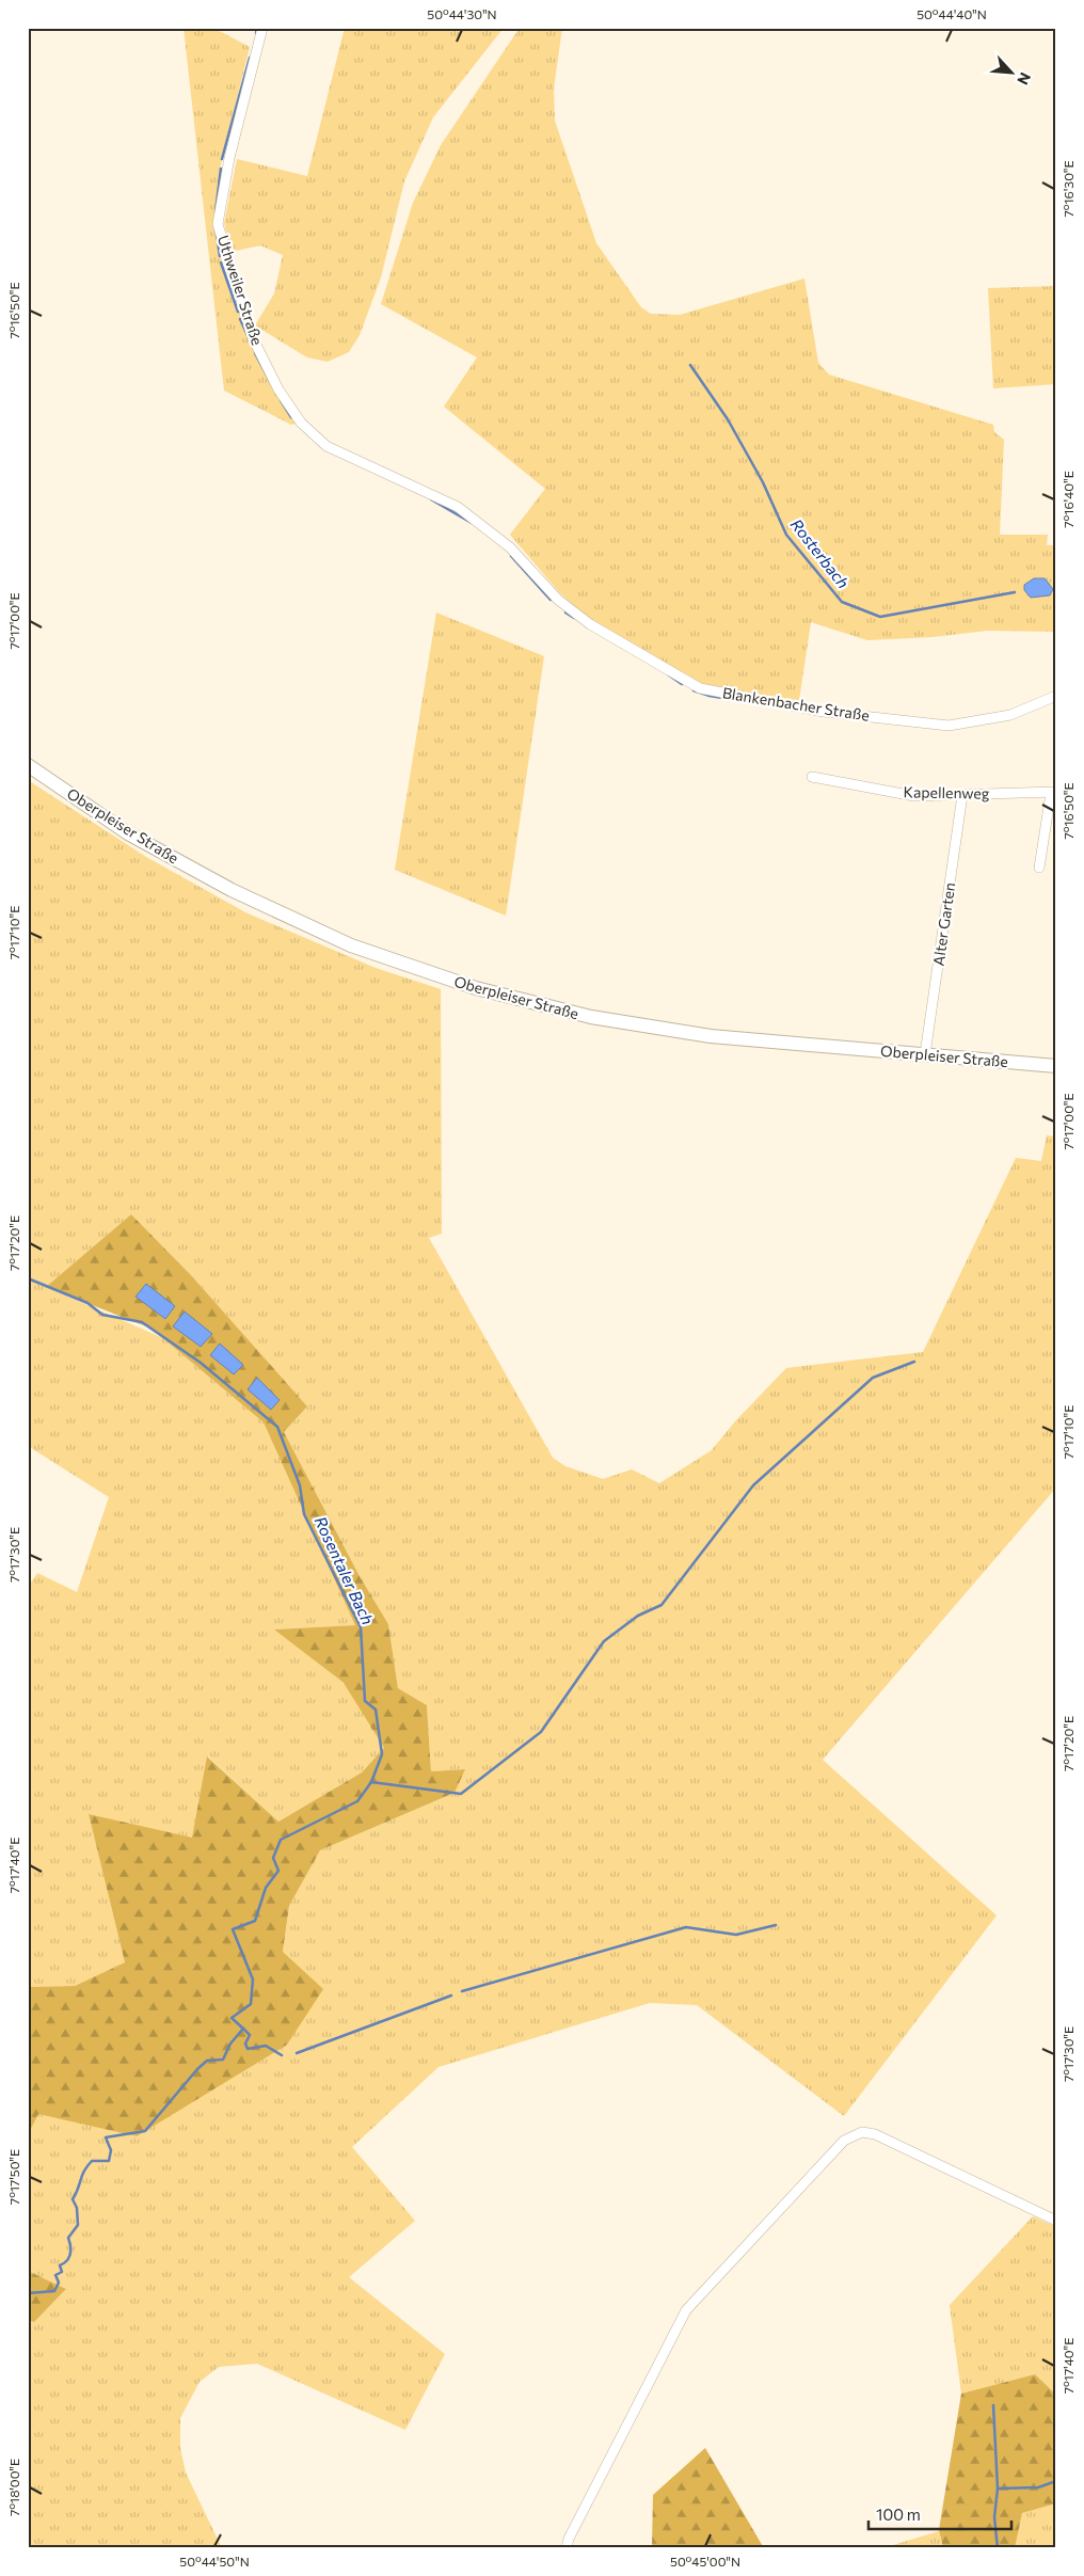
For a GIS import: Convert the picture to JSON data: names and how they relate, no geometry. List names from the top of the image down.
{
  "streets": {
    "main road": ["Oberpleiser Straße"],
    "street": [
      "Uthweiler Straße",
      "Blankenbacher Straße",
      "Kapellenweg",
      "Alter Garten"
    ]
  },
  "crossings": [
    ["Uthweiler Straße", "Blankenbacher Straße"],
    ["Kapellenweg", "Alter Garten"],
    ["Oberpleiser Straße", "Alter Garten"]
  ],
  "water": ["Rosterbach", "Rosentaler Bach"],
  "scale_bar": "100 m",
  "north": "bottom right",
  "coordinates": [
    "50°44'30\"N",
    "50°44'40\"N",
    "7°16'30\"E",
    "7°16'50\"E",
    "7°16'40\"E",
    "7°17'00\"E",
    "7°17'10\"E",
    "7°17'20\"E",
    "7°17'30\"E",
    "7°17'40\"E",
    "7°17'50\"E",
    "7°18'00\"E",
    "50°44'50\"N",
    "50°45'00\"N"
  ]
}
